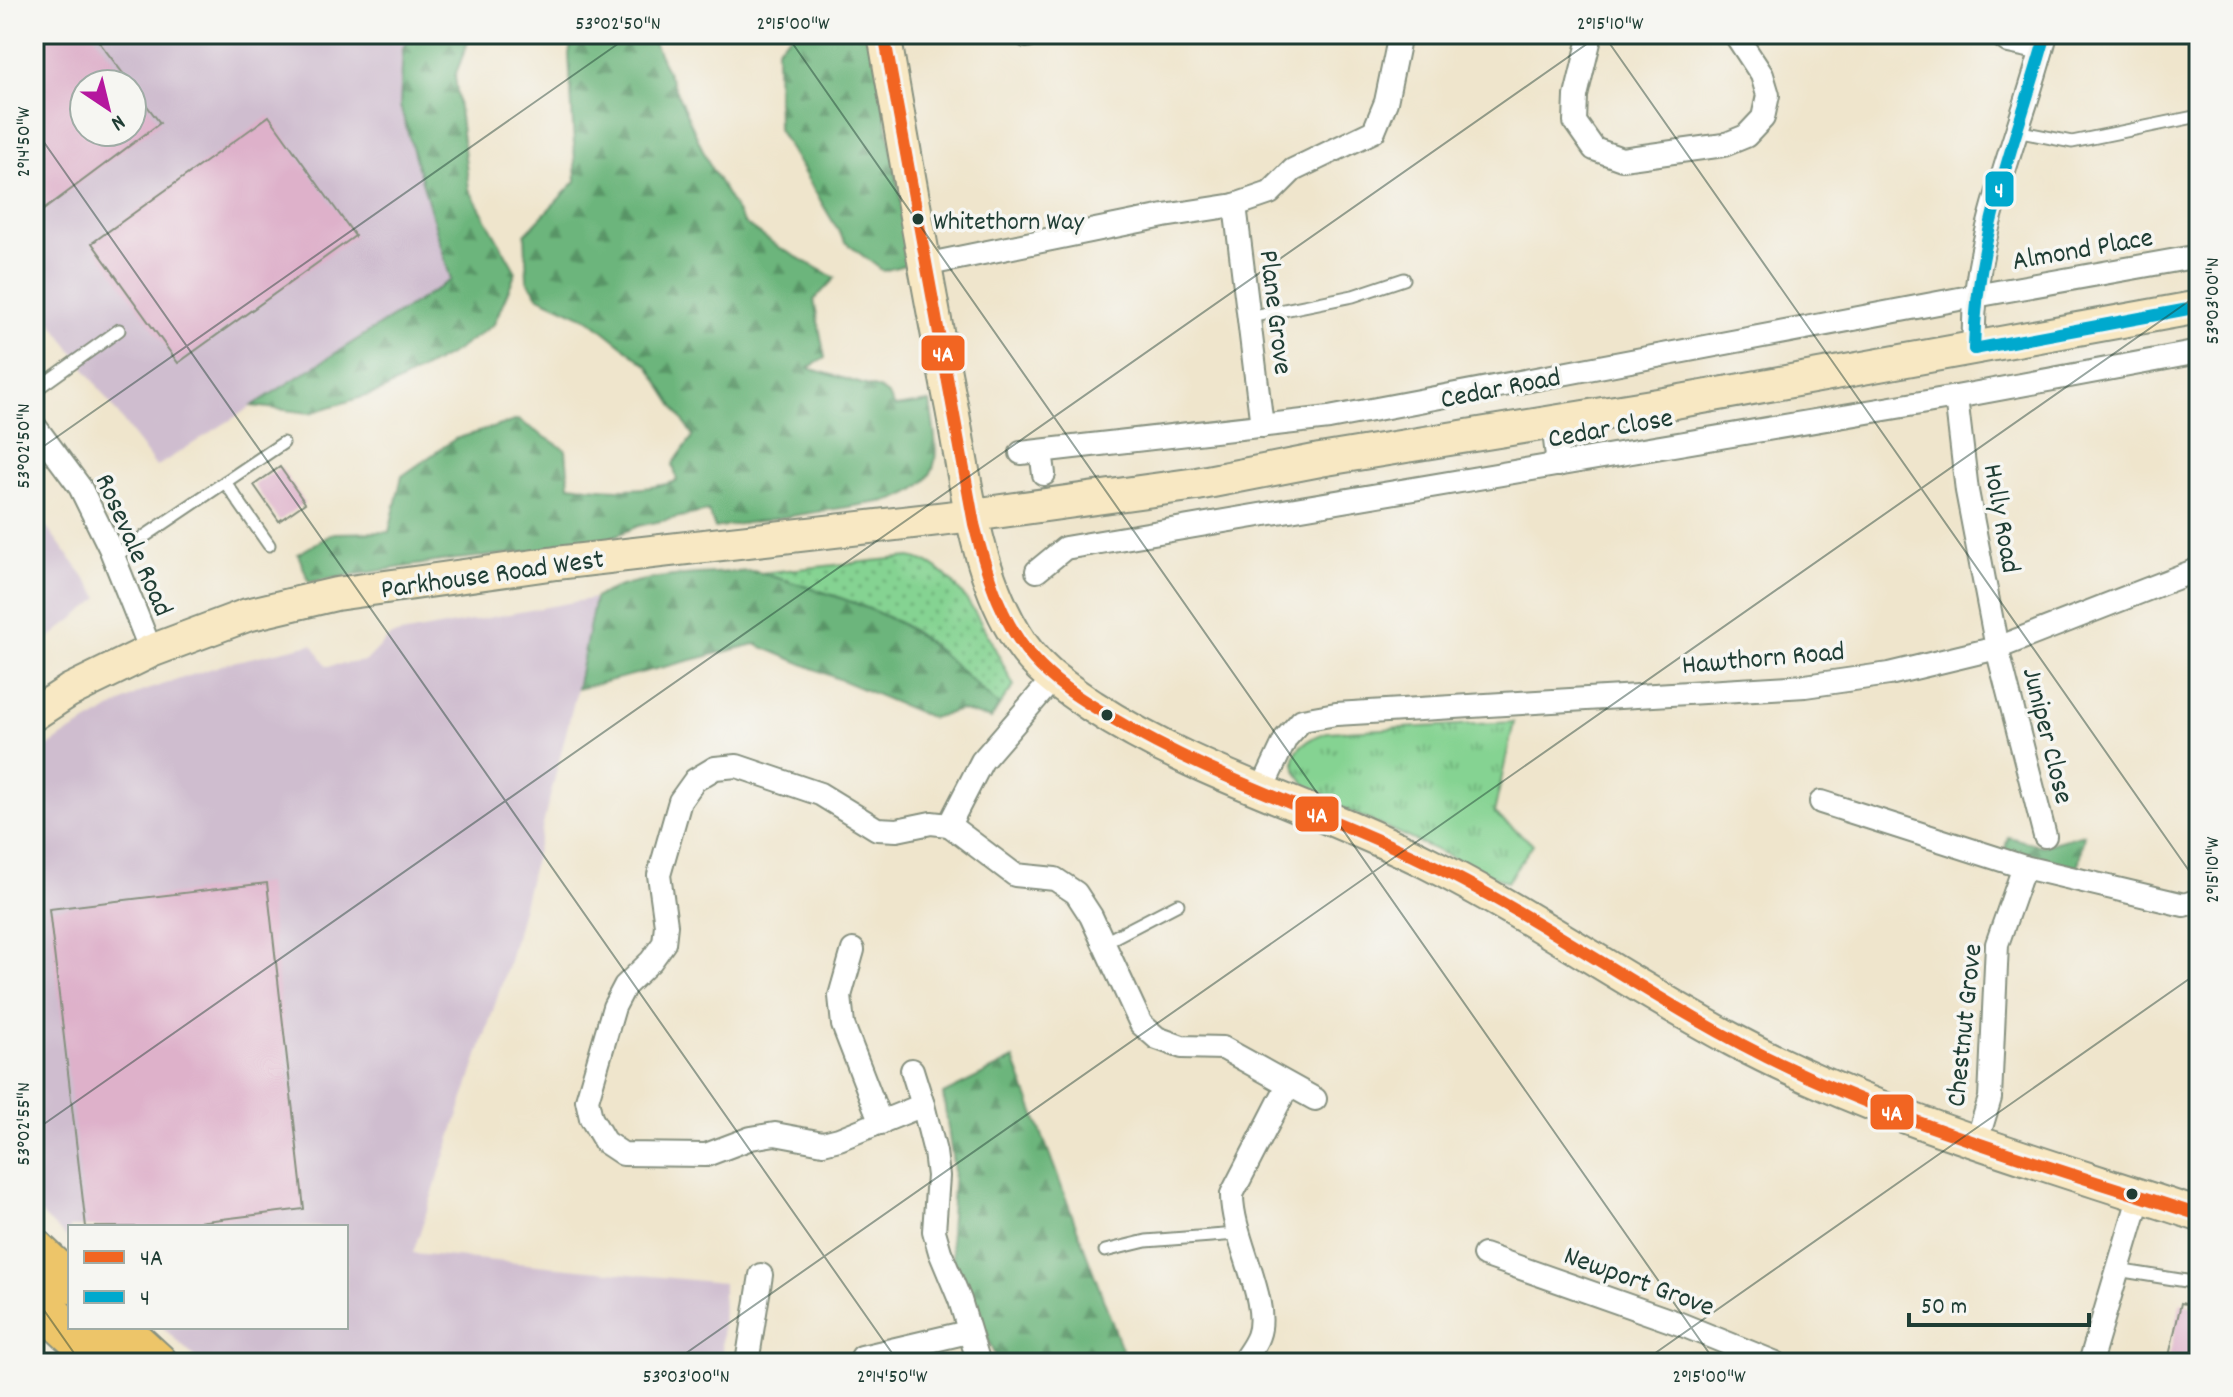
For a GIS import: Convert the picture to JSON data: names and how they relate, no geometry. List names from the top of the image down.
{
  "streets": {
    "street": [
      "Almond Place",
      "Plane Grove",
      "Cedar Road",
      "Cedar Close",
      "Holly Road",
      "Rosevale Road",
      "Parkhouse Road West",
      "Hawthorn Road",
      "Juniper Close",
      "Chestnut Grove",
      "Newport Grove"
    ]
  },
  "crossings": [
    ["Almond Place", "Cedar Road"],
    ["Plane Grove", "Cedar Road"],
    ["Cedar Road", "Cedar Close"],
    ["Cedar Road", "Parkhouse Road West"],
    ["Cedar Close", "Holly Road"],
    ["Holly Road", "Hawthorn Road"],
    ["Holly Road", "Juniper Close"],
    ["Rosevale Road", "Parkhouse Road West"],
    ["Hawthorn Road", "Juniper Close"]
  ],
  "places": ["Whitethorn Way"],
  "lines": ["transit line 4A", "transit line 4"],
  "legend": ["4A", "4"],
  "scale_bar": "50 m",
  "north": "bottom right",
  "coordinates": [
    "53°02'50\"N",
    "2°15'00\"W",
    "2°15'10\"W",
    "2°14'50\"W",
    "53°03'00\"N",
    "53°02'55\"N"
  ]
}
